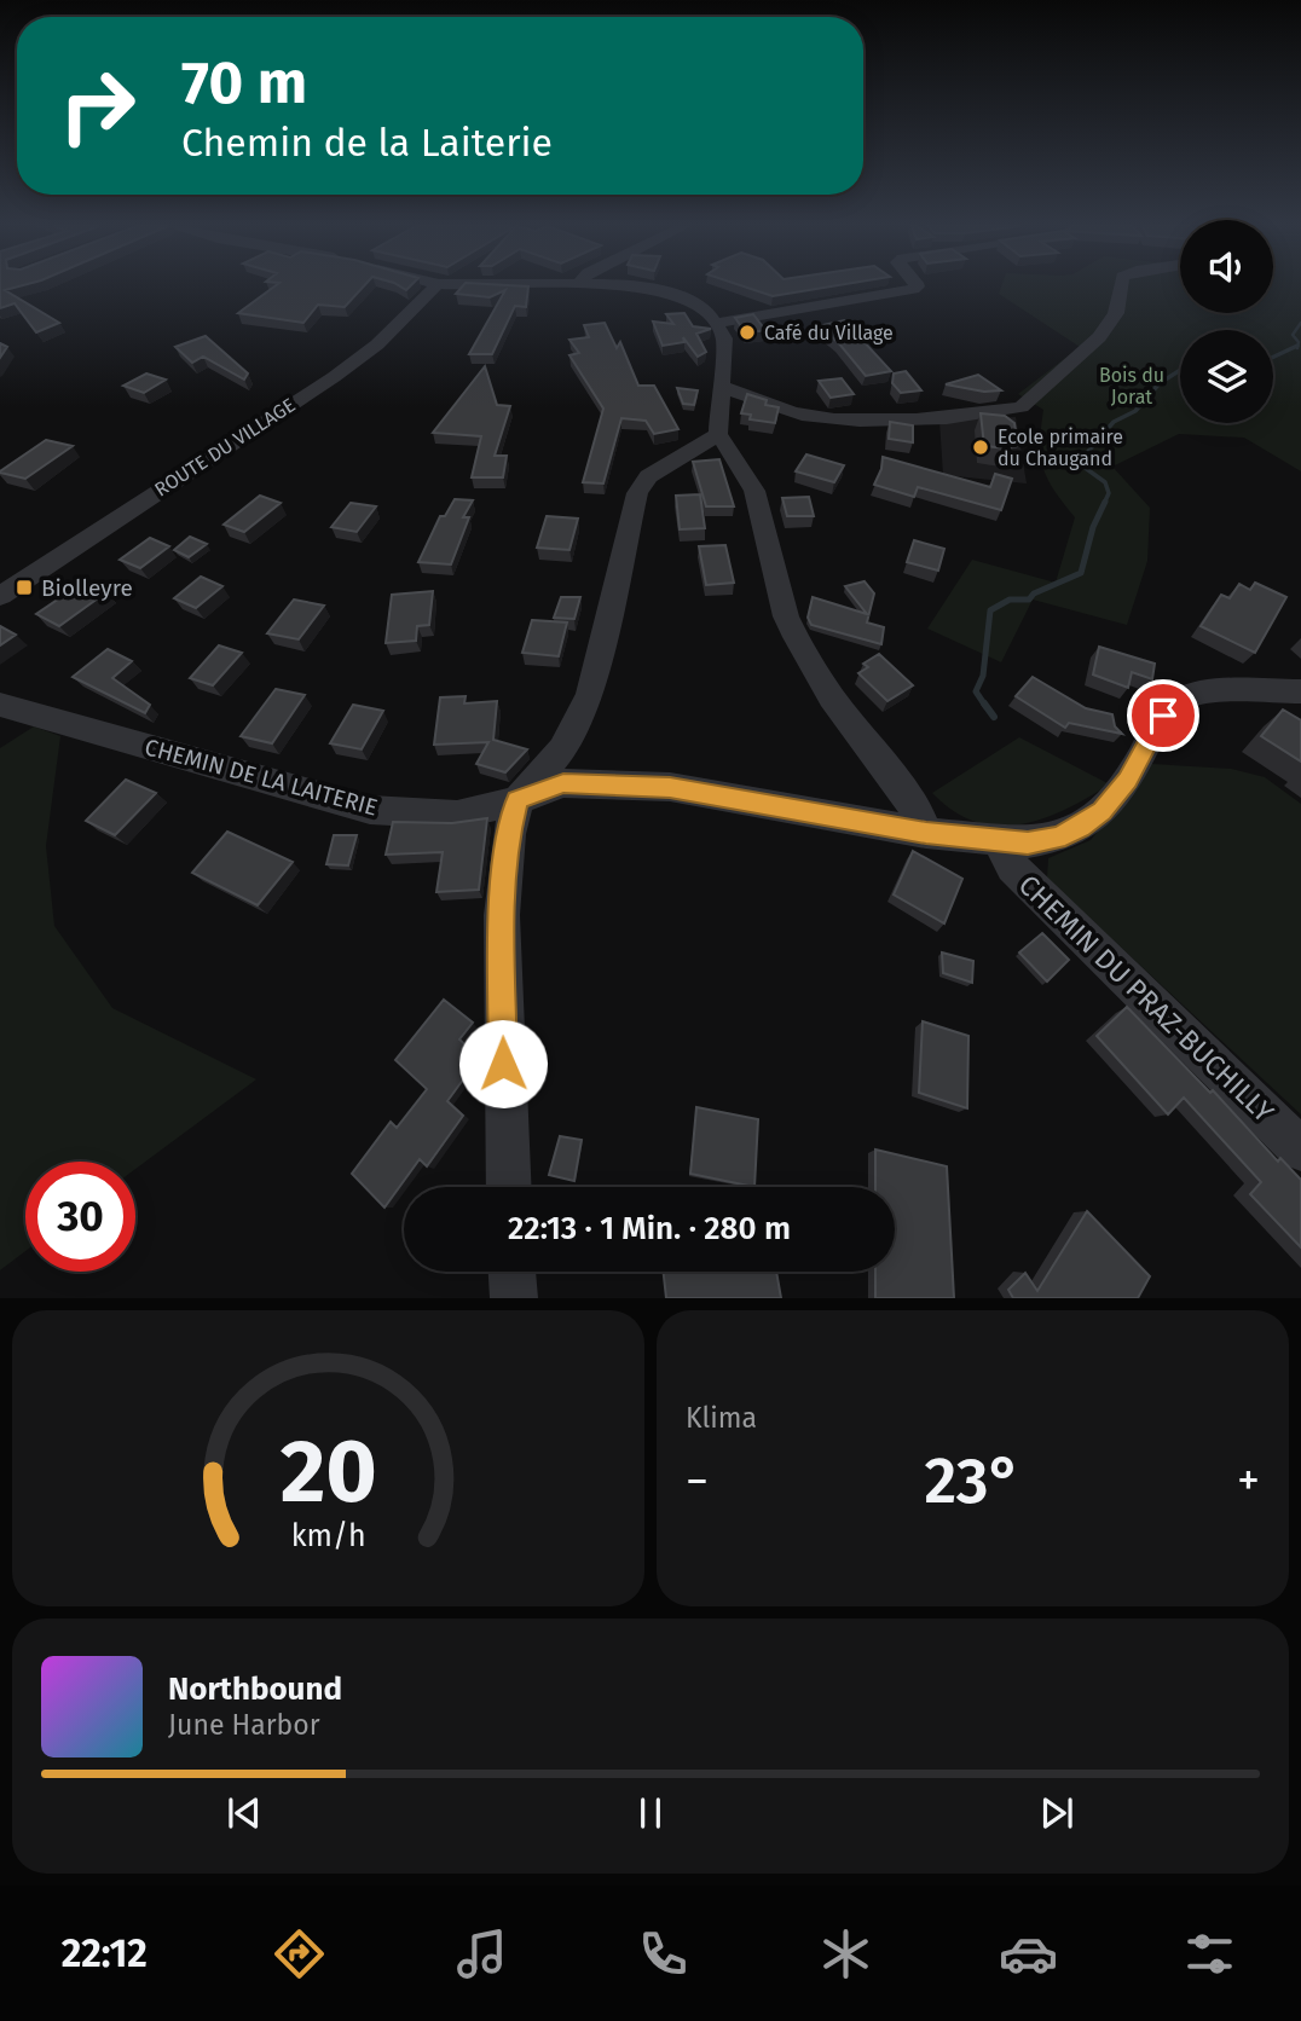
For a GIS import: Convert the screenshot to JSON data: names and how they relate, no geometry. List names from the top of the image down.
{
  "streets": {
    "street": ["ROUTE DU VILLAGE", "CHEMIN DE LA LAITERIE", "CHEMIN DU PRAZ-BUCHILLY"]
  },
  "crossings": [
    ["CHEMIN DE LA LAITERIE", "CHEMIN DU PRAZ-BUCHILLY"]
  ],
  "parks": ["Bois du Jorat"],
  "places": {
    "other": ["Café du Village", "Ecole primaire du Chaugand"],
    "transit": ["Biolleyre"]
  },
  "page": {
    "turn": ["70 m", "Chemin de la Laiterie"],
    "limit": "30",
    "trip": "22:13 · 1 Min. · 280 m",
    "tile": "Klima",
    "heat": ["−", "23°", "+"],
    "song": ["Northbound", "June Harbor"],
    "tabs": "22:12",
    "gauge": ["20", "km/h"]
  }
}
